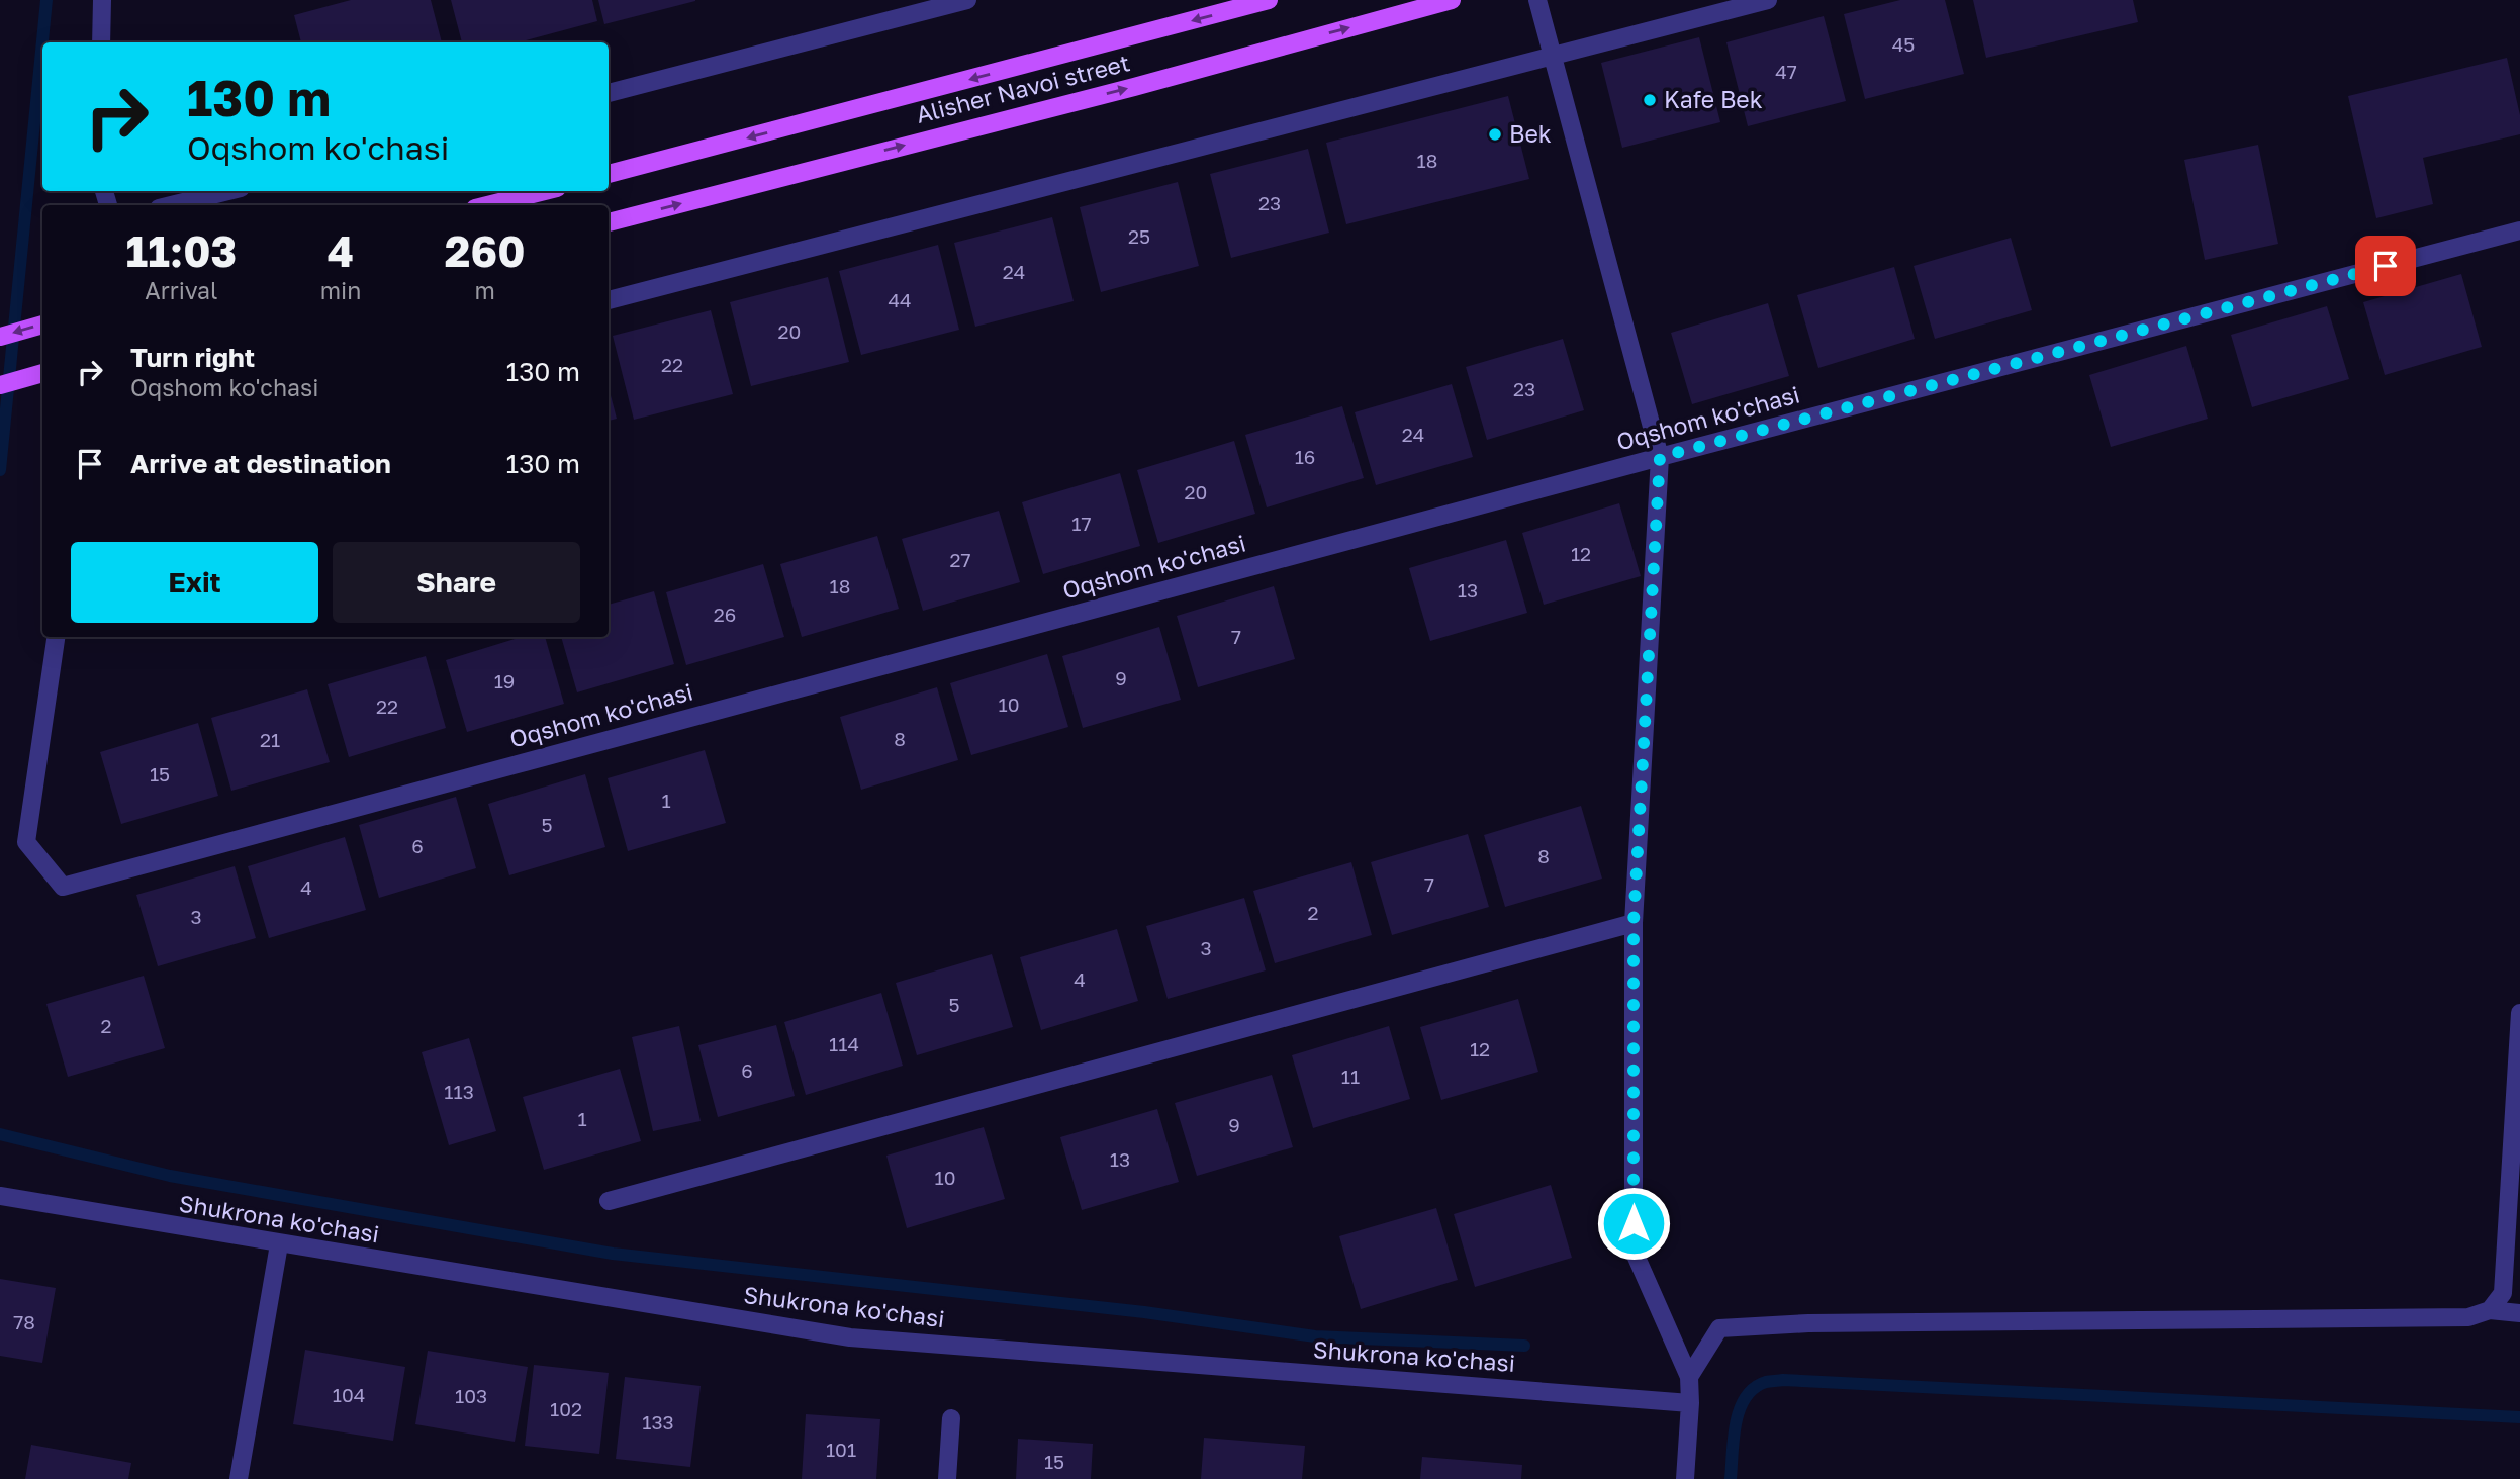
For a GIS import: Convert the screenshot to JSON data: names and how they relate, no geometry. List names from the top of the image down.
{
  "streets": {
    "main road": ["Alisher Navoi street"],
    "street": ["Oqshom ko'chasi", "Shukrona ko'chasi"]
  },
  "places": ["Kafe Bek", "Bek"],
  "house_numbers": [
    "45",
    "47",
    "18",
    "23",
    "25",
    "24",
    "44",
    "20",
    "22",
    "23",
    "24",
    "16",
    "20",
    "17",
    "12",
    "27",
    "18",
    "13",
    "26",
    "7",
    "9",
    "19",
    "10",
    "22",
    "8",
    "21",
    "15",
    "1",
    "5",
    "6",
    "8",
    "7",
    "4",
    "2",
    "3",
    "3",
    "4",
    "5",
    "2",
    "114",
    "12",
    "6",
    "11",
    "113",
    "1",
    "9",
    "13",
    "10",
    "78",
    "104",
    "103",
    "102",
    "133",
    "101",
    "15"
  ],
  "page": {
    "turn": ["130 m", "Oqshom ko'chasi"],
    "eta": [
      "11:03",
      "Arrival",
      "4",
      "min",
      "260",
      "m"
    ],
    "list": [
      {
        "name": "Turn right",
        "note": "Oqshom ko'chasi",
        "value": "130 m"
      },
      {
        "name": "Arrive at destination",
        "value": "130 m"
      }
    ],
    "buttons": ["Exit", "Share"]
  }
}
